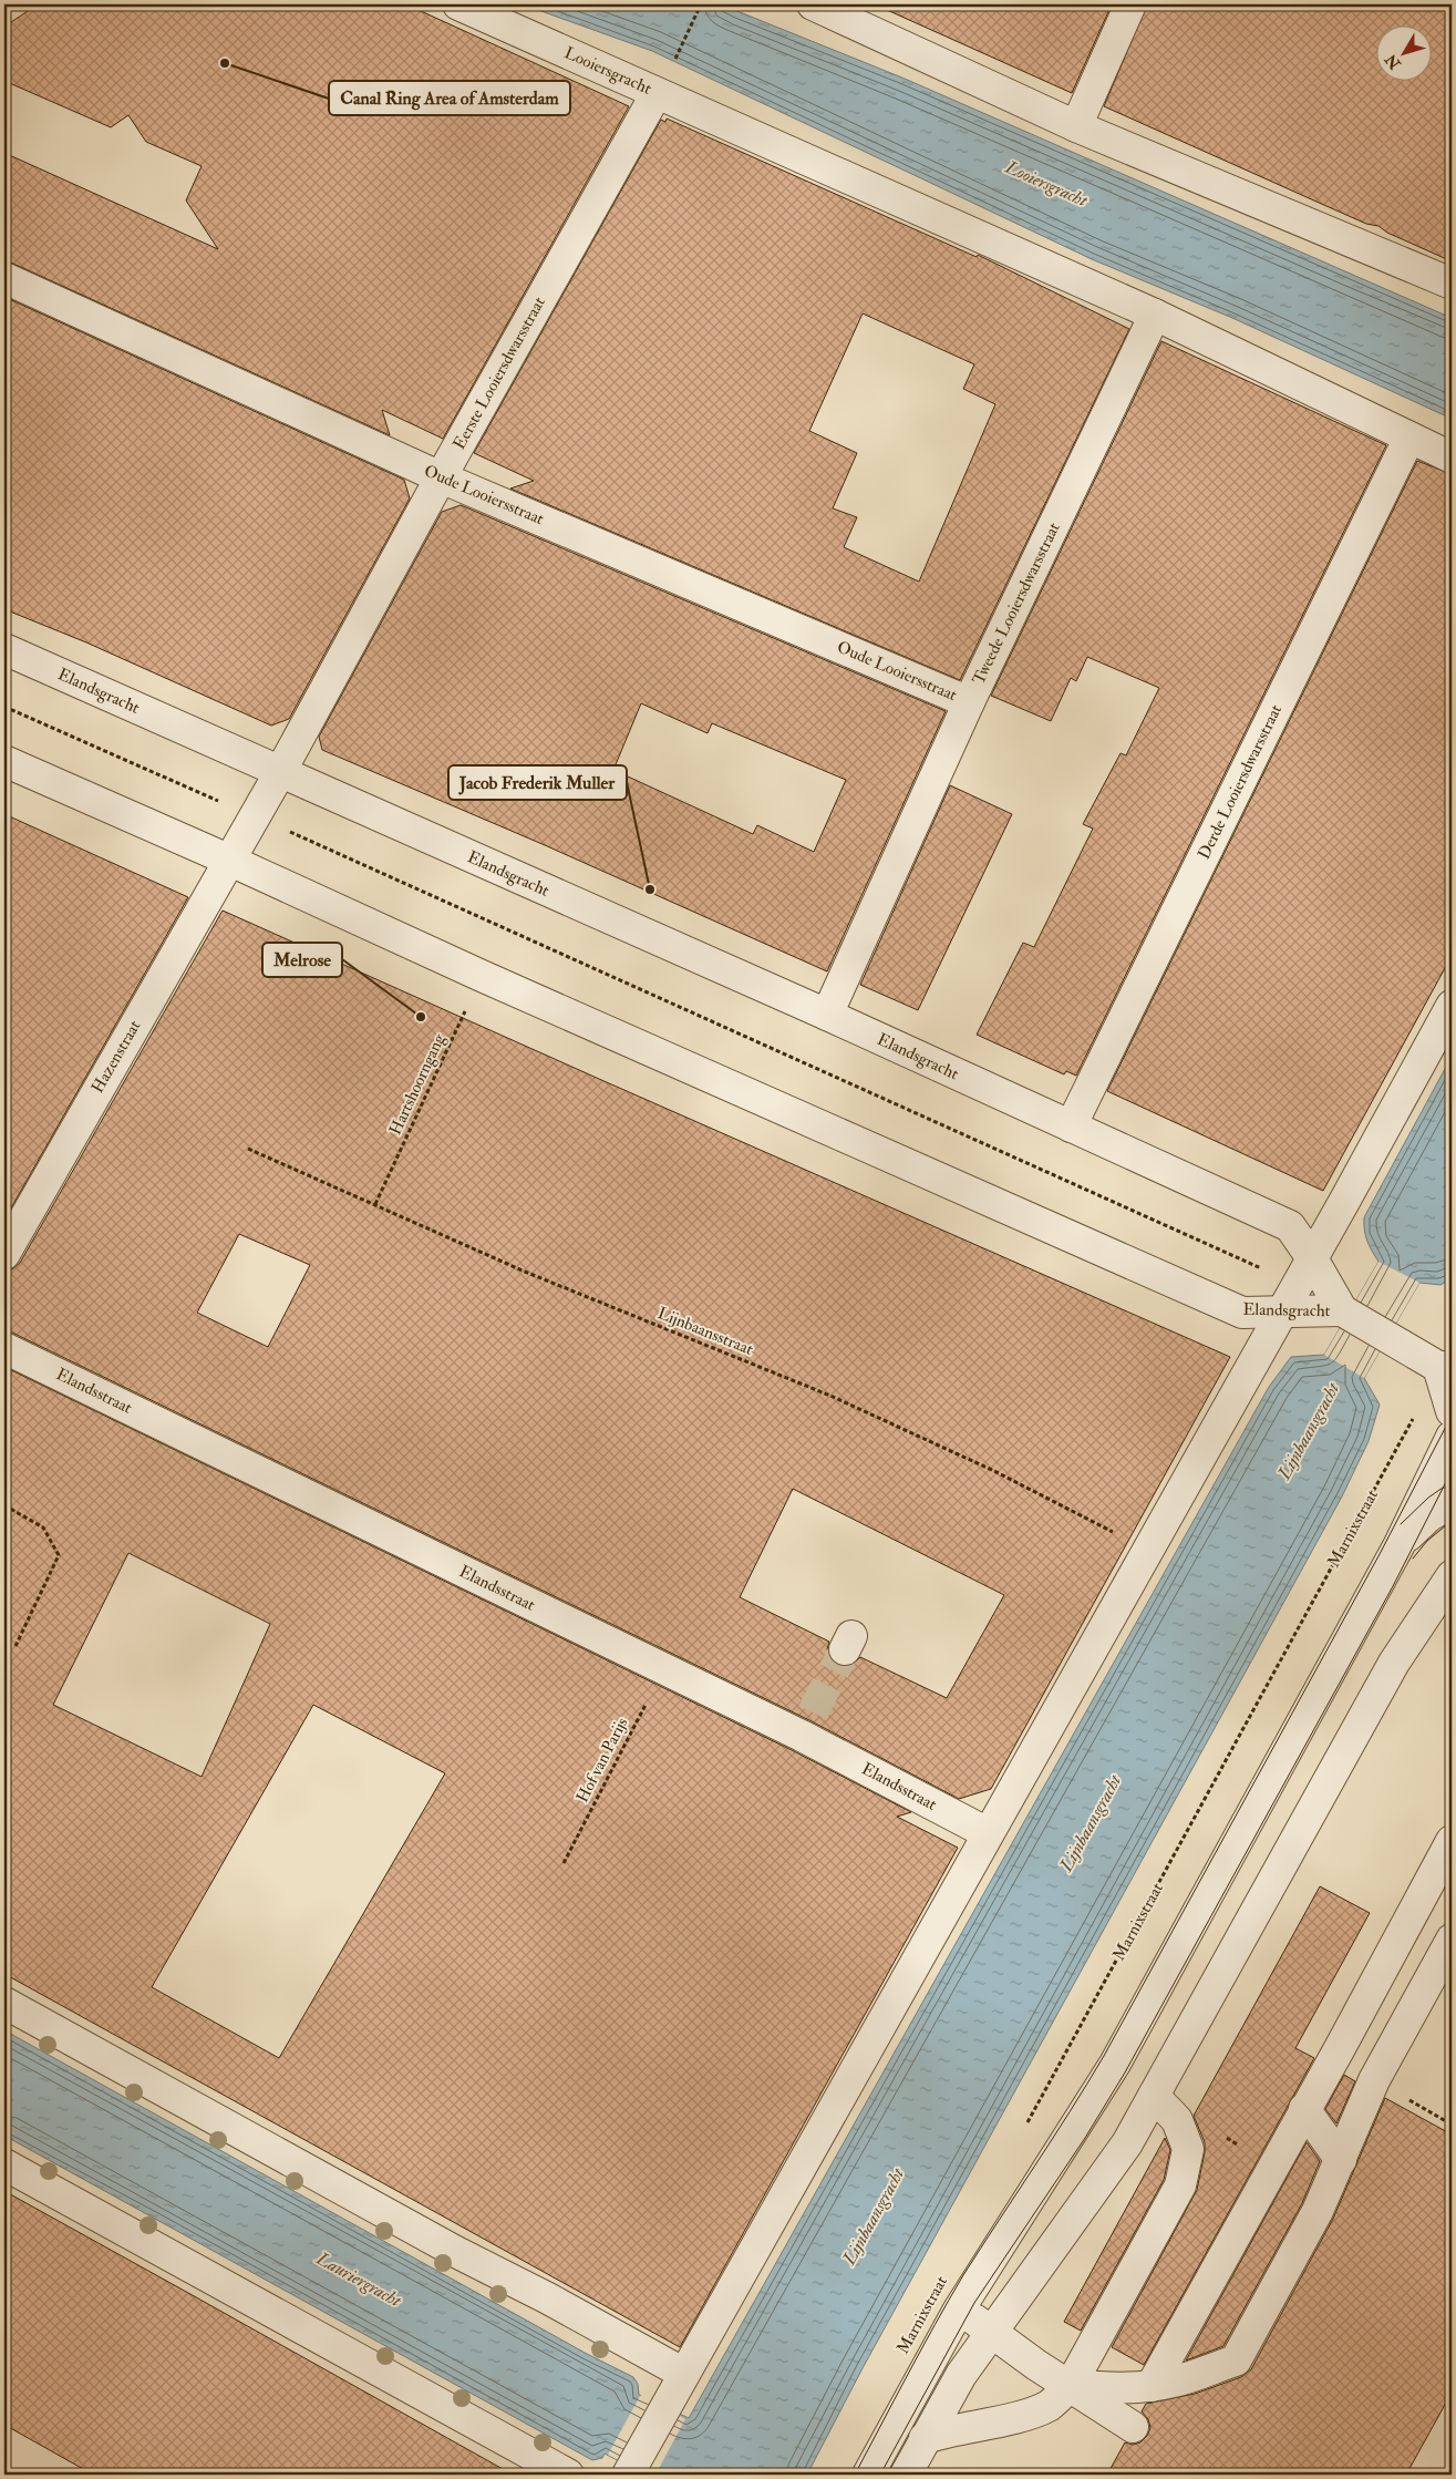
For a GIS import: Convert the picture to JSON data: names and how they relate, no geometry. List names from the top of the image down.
{
  "streets": {
    "street": [
      "Looiersgracht",
      "Eerste Looiersdwarsstraat",
      "Oude Looiersstraat",
      "Tweede Looiersdwarsstraat",
      "Elandsgracht",
      "Derde Looiersdwarsstraat",
      "Hazenstraat",
      "Elandsstraat",
      "Marnixstraat"
    ],
    "path": ["Hartshoorngang", "Lijnbaansstraat", "Hof van Parijs"]
  },
  "crossings": [
    ["Looiersgracht", "Eerste Looiersdwarsstraat"],
    ["Looiersgracht", "Tweede Looiersdwarsstraat"],
    ["Looiersgracht", "Derde Looiersdwarsstraat"],
    ["Eerste Looiersdwarsstraat", "Oude Looiersstraat"],
    ["Eerste Looiersdwarsstraat", "Elandsgracht"],
    ["Eerste Looiersdwarsstraat", "Hazenstraat"],
    ["Oude Looiersstraat", "Tweede Looiersdwarsstraat"],
    ["Tweede Looiersdwarsstraat", "Elandsgracht"],
    ["Elandsgracht", "Derde Looiersdwarsstraat"],
    ["Elandsgracht", "Hazenstraat"],
    ["Elandsgracht", "Hartshoorngang"],
    ["Hartshoorngang", "Lijnbaansstraat"],
    ["Elandsstraat", "Hof van Parijs"]
  ],
  "water": ["Looiersgracht", "Lijnbaansgracht", "Lauriergracht"],
  "places": ["Canal Ring Area of Amsterdam", "Jacob Frederik Muller", "Melrose"],
  "north": "bottom left"
}
